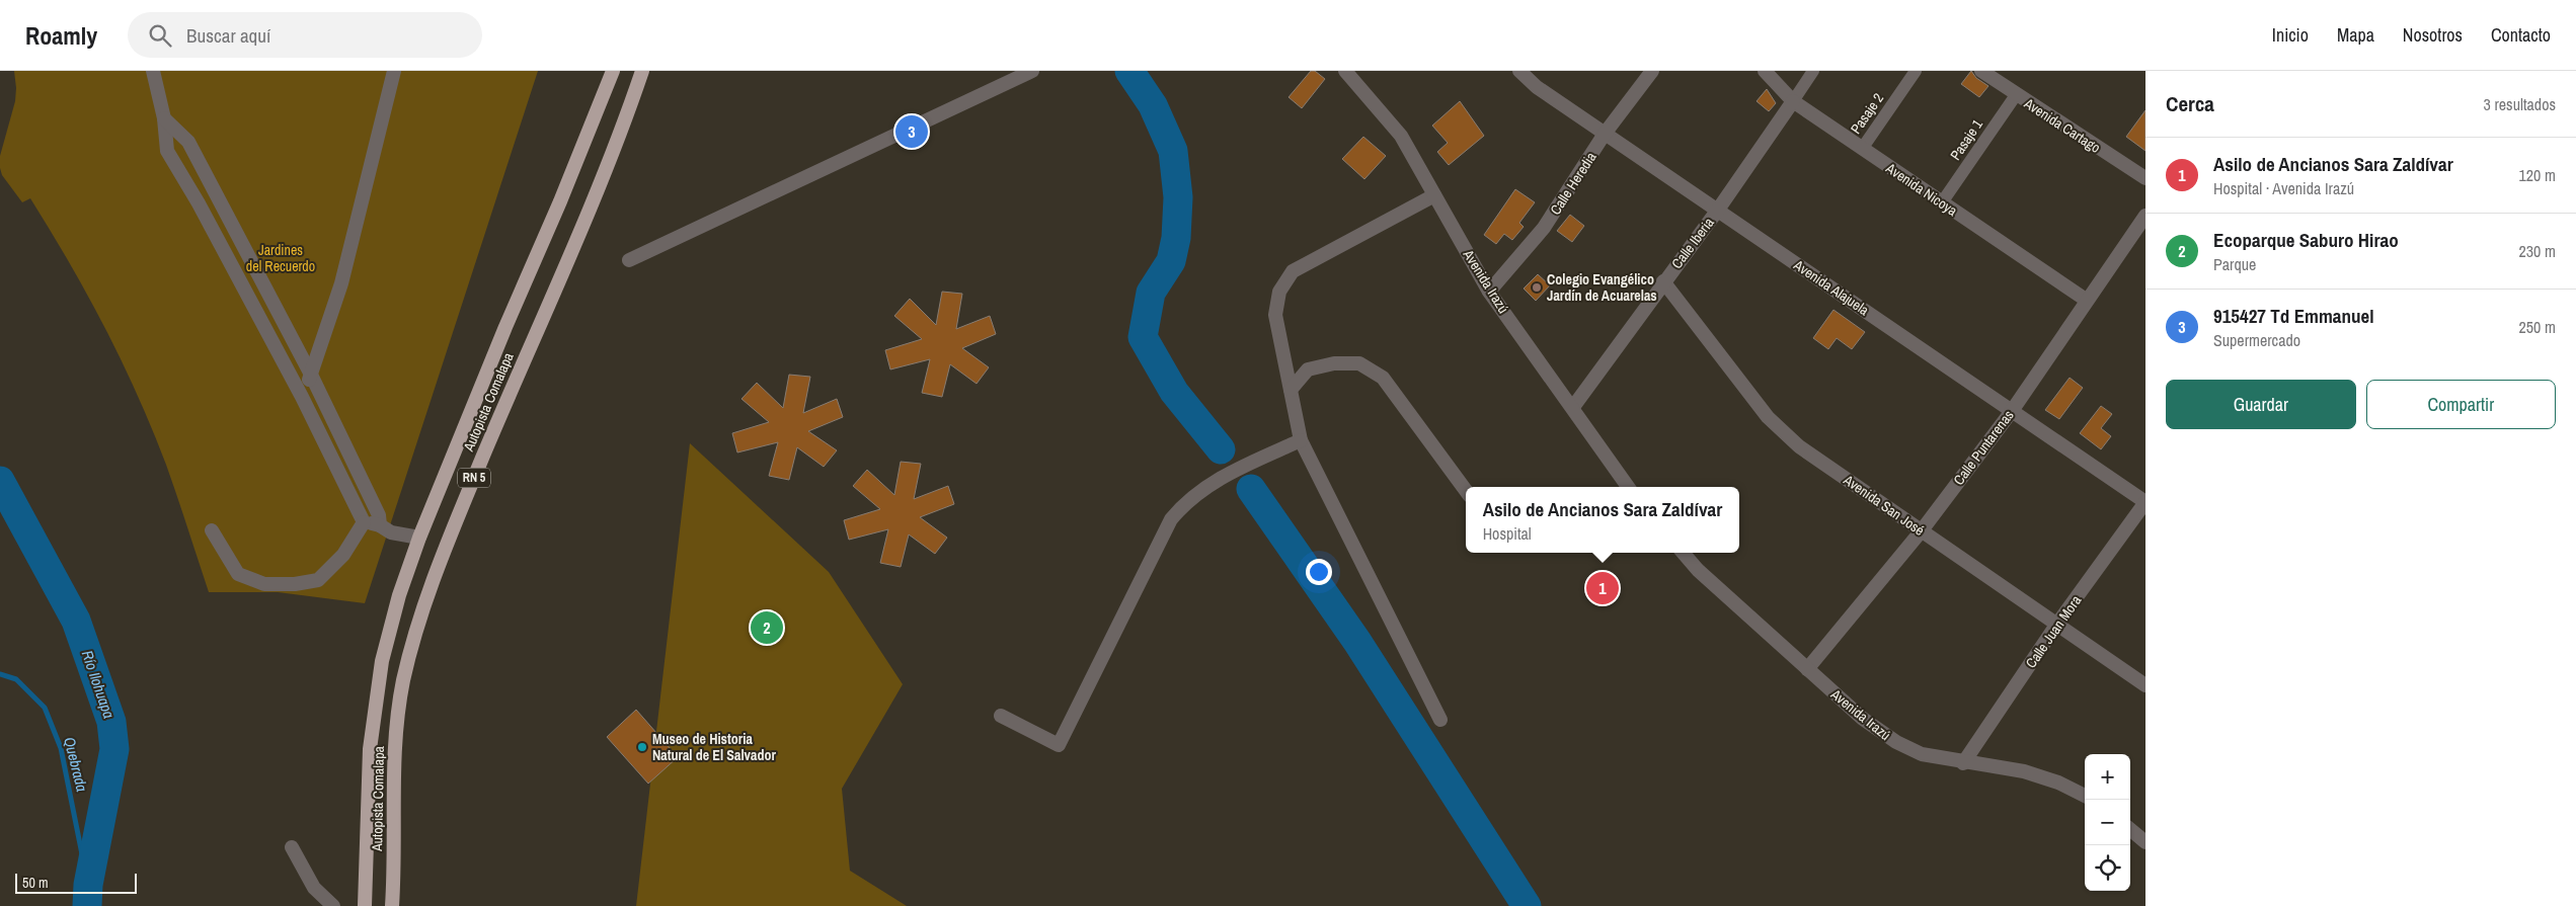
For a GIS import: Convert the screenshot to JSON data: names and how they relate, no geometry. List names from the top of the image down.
{
  "streets": {
    "highway": ["Autopista Comalapa", "RN 5"],
    "street": [
      "Pasaje 2",
      "Avenida Cartago",
      "Pasaje 1",
      "Calle Heredia",
      "Avenida Nicoya",
      "Calle Iberia",
      "Avenida Irazú",
      "Avenida Alajuela",
      "Calle Puntarenas",
      "Avenida San José",
      "Calle Juan Mora"
    ]
  },
  "crossings": [
    ["Pasaje 2", "Avenida Nicoya"],
    ["Avenida Cartago", "Pasaje 1"],
    ["Pasaje 1", "Avenida Nicoya"],
    ["Calle Heredia", "Avenida Irazú"],
    ["Calle Heredia", "Avenida Alajuela"],
    ["Avenida Nicoya", "Calle Iberia"],
    ["Avenida Nicoya", "Calle Puntarenas"],
    ["Calle Iberia", "Avenida Irazú"],
    ["Calle Iberia", "Avenida Alajuela"],
    ["Calle Iberia", "Avenida San José"],
    ["Avenida Irazú", "Calle Puntarenas"],
    ["Avenida Irazú", "Calle Juan Mora"],
    ["Avenida Alajuela", "Calle Puntarenas"],
    ["Avenida Alajuela", "Calle Juan Mora"],
    ["Calle Puntarenas", "Avenida San José"],
    ["Avenida San José", "Calle Juan Mora"]
  ],
  "water": ["Río Ilohuapa", "Quebrada"],
  "parks": ["Jardines del Recuerdo"],
  "places": ["Colegio Evangélico Jardín de Acuarelas", "Museo de Historia Natural de El Salvador"],
  "scale_bar": "50 m",
  "page": {
    "header": "Roamly",
    "search": "Buscar aquí",
    "nav": [
      "Inicio",
      "Mapa",
      "Nosotros",
      "Contacto"
    ],
    "heading": ["Cerca", "3 resultados"],
    "pins": ["3", "1", "2"],
    "list": [
      {
        "mark": "1",
        "name": "Asilo de Ancianos Sara Zaldívar",
        "note": "Hospital · Avenida Irazú",
        "value": "120 m"
      },
      {
        "mark": "2",
        "name": "Ecoparque Saburo Hirao",
        "note": "Parque",
        "value": "230 m"
      },
      {
        "mark": "3",
        "name": "915427 Td Emmanuel",
        "note": "Supermercado",
        "value": "250 m"
      }
    ],
    "buttons": ["Guardar", "Compartir"],
    "popup": ["Asilo de Ancianos Sara Zaldívar", "Hospital"],
    "map_buttons": ["+", "−"],
    "scale": "50 m"
  }
}
